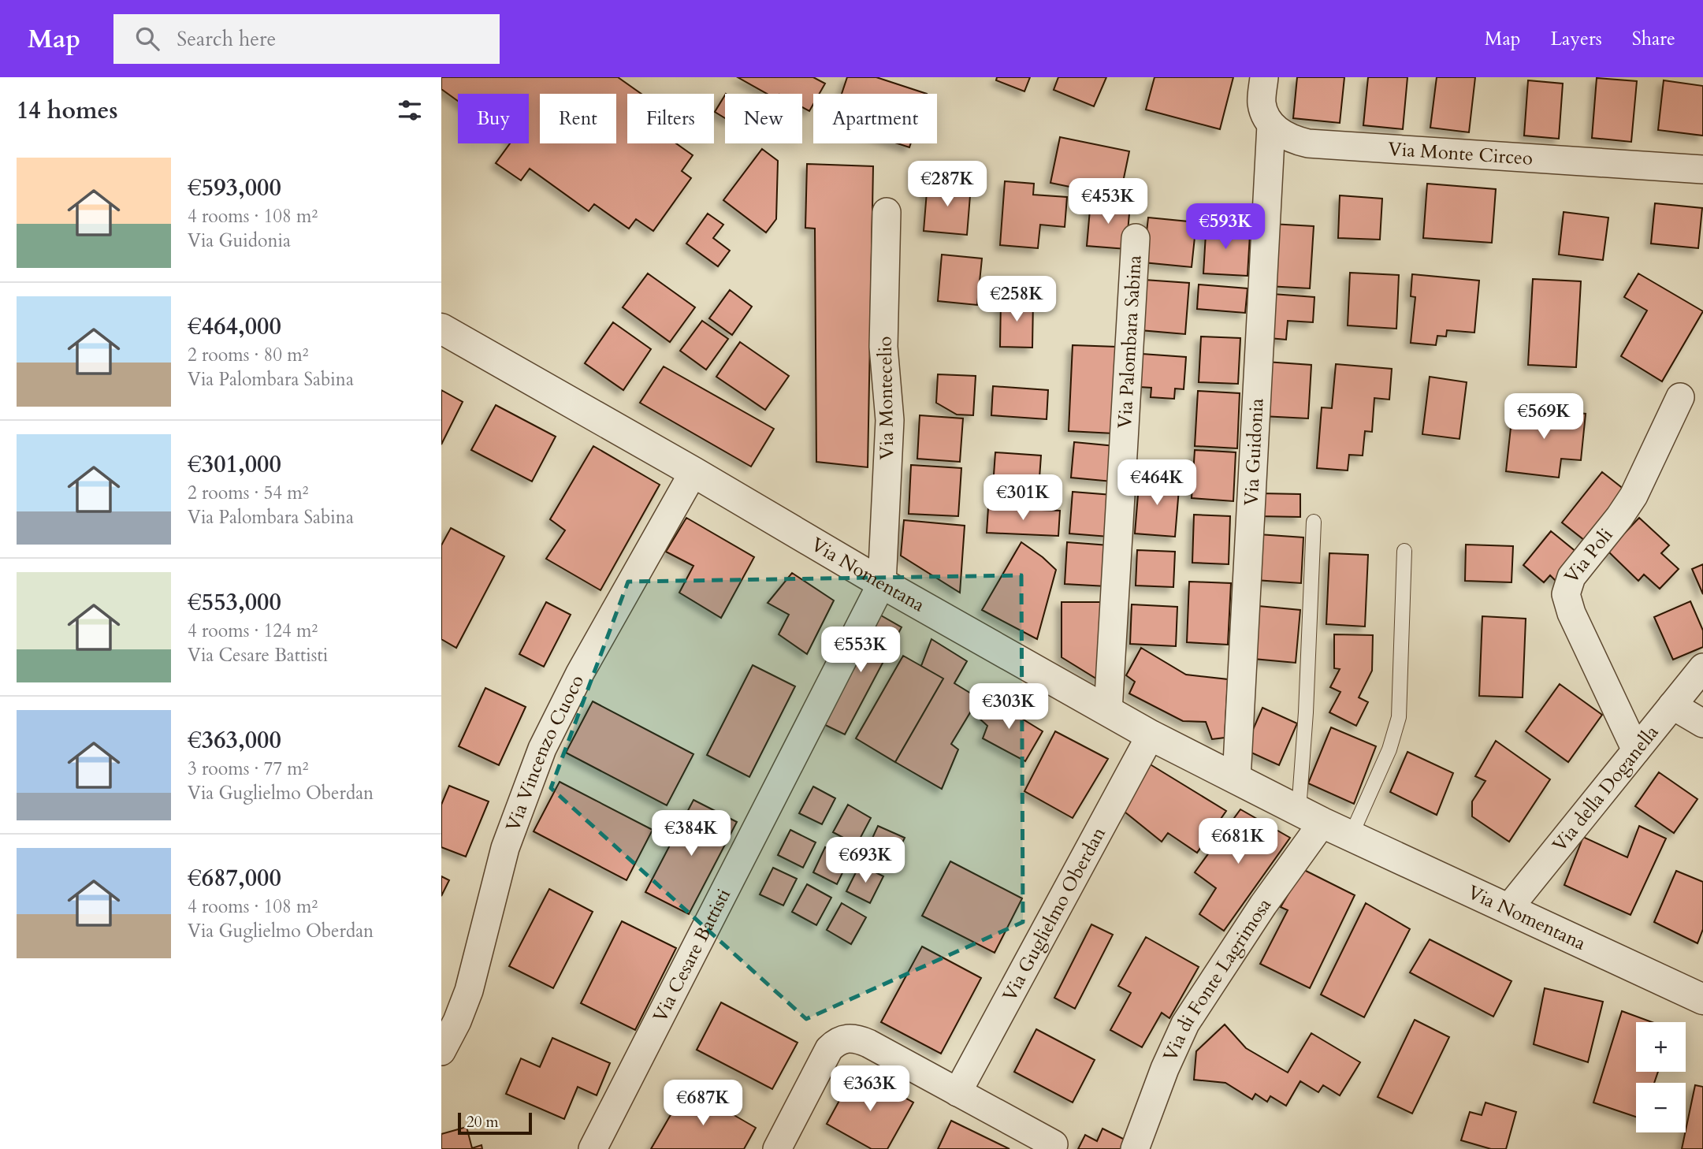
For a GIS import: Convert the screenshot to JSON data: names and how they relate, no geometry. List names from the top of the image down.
{
  "streets": {
    "street": [
      "Via Monte Circeo",
      "Via Palombara Sabina",
      "Via Montecelio",
      "Via Guidonia",
      "Via Poli",
      "Via Nomentana",
      "Via Vincenzo Cuoco",
      "Via della Doganella",
      "Via Guglielmo Oberdan",
      "Via Cesare Battisti",
      "Via di Fonte Lagrimosa"
    ]
  },
  "crossings": [
    ["Via Monte Circeo", "Via Guidonia"],
    ["Via Palombara Sabina", "Via Nomentana"],
    ["Via Montecelio", "Via Nomentana"],
    ["Via Montecelio", "Via Cesare Battisti"],
    ["Via Guidonia", "Via Nomentana"],
    ["Via Poli", "Via della Doganella"],
    ["Via Nomentana", "Via Vincenzo Cuoco"],
    ["Via Nomentana", "Via della Doganella"],
    ["Via Nomentana", "Via Guglielmo Oberdan"],
    ["Via Nomentana", "Via Cesare Battisti"],
    ["Via Nomentana", "Via di Fonte Lagrimosa"]
  ],
  "scale_bar": "20 m",
  "page": {
    "header": "Map",
    "search": "Search here",
    "nav": ["Map", "Layers", "Share"],
    "heading": "14 homes",
    "chip": [
      "Buy",
      "Rent",
      "Filters",
      "New",
      "Apartment"
    ],
    "list": [
      {
        "name": "€593,000",
        "note": "4 rooms · 108 m² · Via Guidonia"
      },
      {
        "name": "€464,000",
        "note": "2 rooms · 80 m² · Via Palombara Sabina"
      },
      {
        "name": "€301,000",
        "note": "2 rooms · 54 m² · Via Palombara Sabina"
      },
      {
        "name": "€553,000",
        "note": "4 rooms · 124 m² · Via Cesare Battisti"
      },
      {
        "name": "€363,000",
        "note": "3 rooms · 77 m² · Via Guglielmo Oberdan"
      },
      {
        "name": "€687,000",
        "note": "4 rooms · 108 m² · Via Guglielmo Oberdan"
      }
    ],
    "price": [
      "€287K",
      "€453K",
      "€593K",
      "€258K",
      "€569K",
      "€464K",
      "€301K",
      "€553K",
      "€303K",
      "€384K",
      "€681K",
      "€693K",
      "€363K",
      "€687K"
    ],
    "map_buttons": ["+", "−"],
    "scale": "20 m"
  }
}
